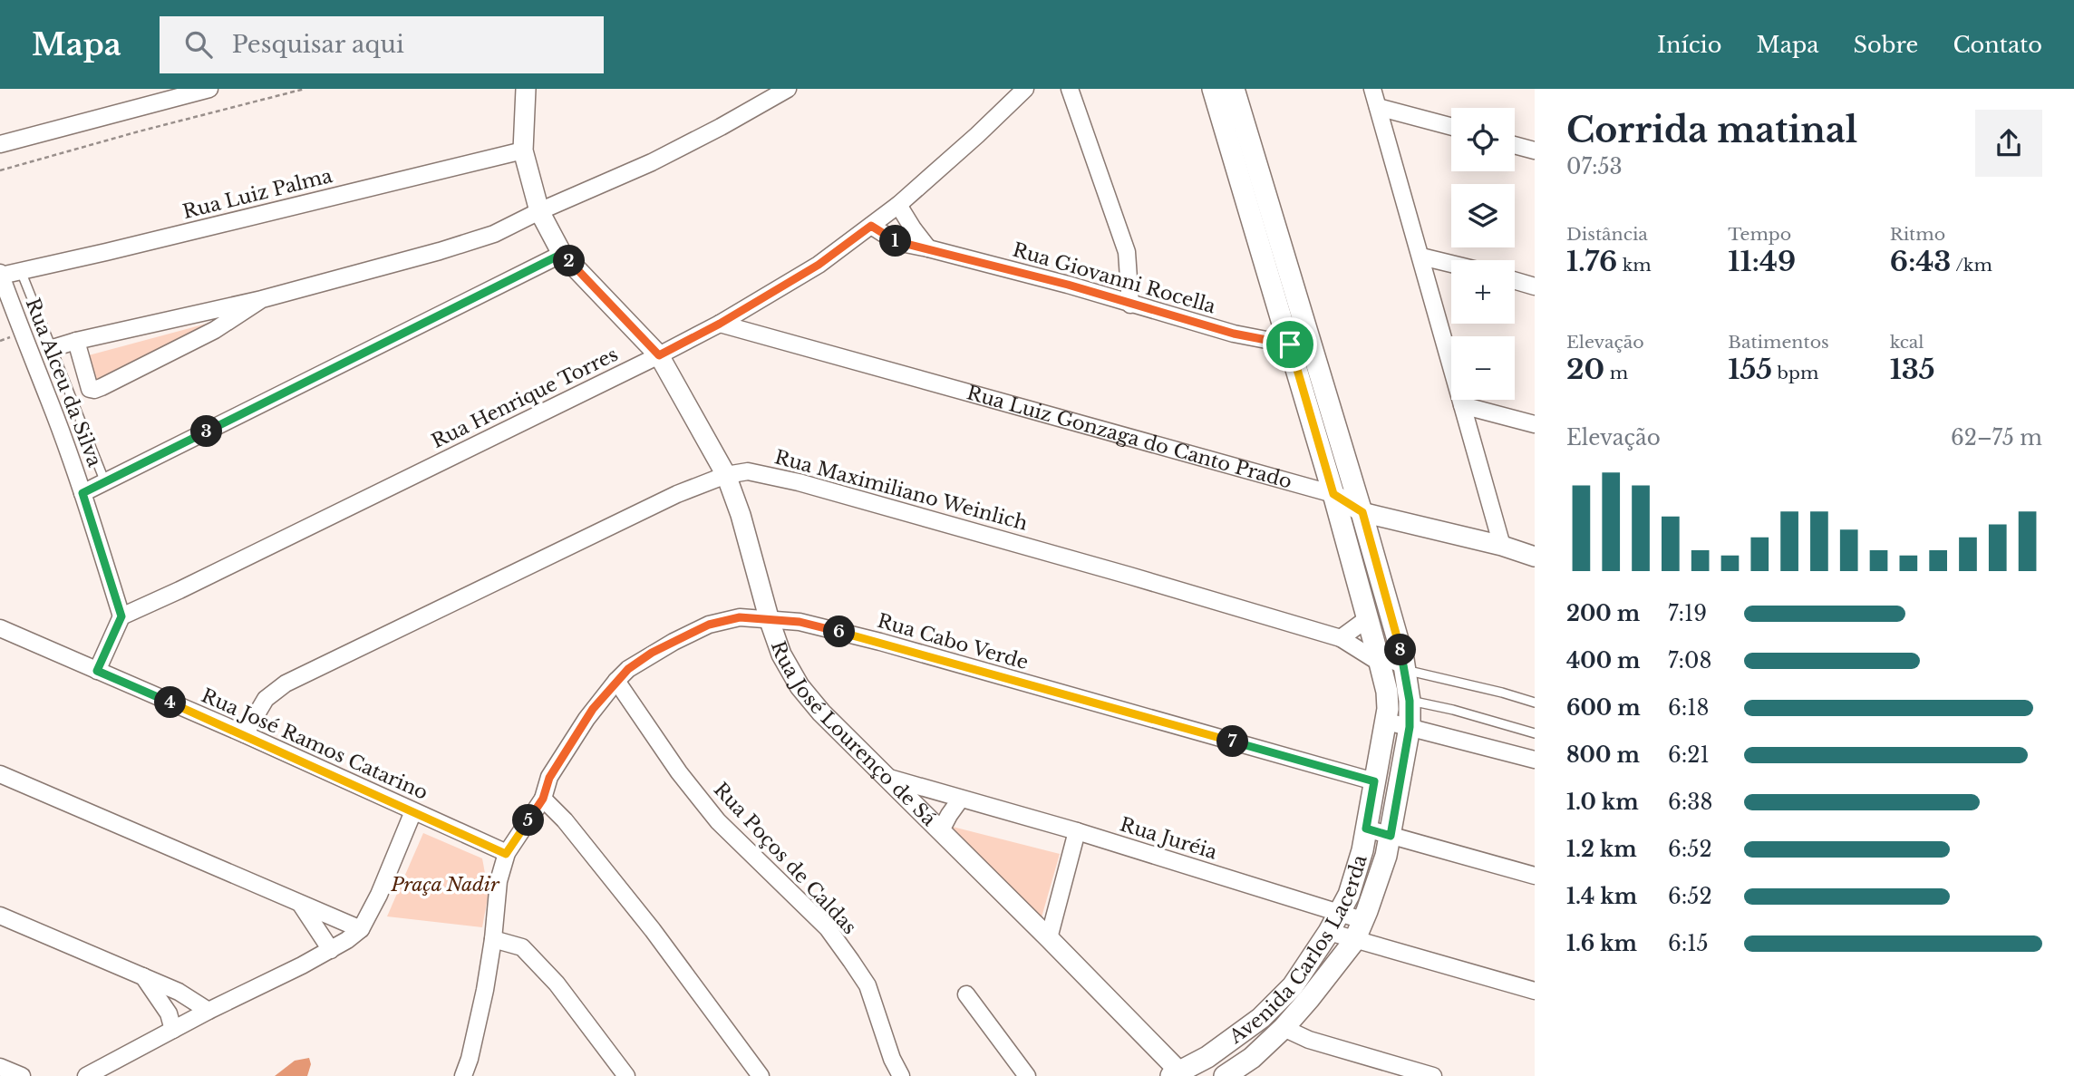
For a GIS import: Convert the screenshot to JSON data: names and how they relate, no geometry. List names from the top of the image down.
{
  "streets": {
    "main road": ["Avenida Carlos Lacerda"],
    "street": [
      "Rua Luiz Palma",
      "Rua Giovanni Rocella",
      "Rua Alceu da Silva",
      "Rua Henrique Torres",
      "Rua Luiz Gonzaga do Canto Prado",
      "Rua Maximiliano Weinlich",
      "Rua Cabo Verde",
      "Rua José Lourenço de Sá",
      "Rua José Ramos Catarino",
      "Rua Juréia",
      "Rua Poços de Caldas"
    ]
  },
  "crossings": [
    ["Rua Luiz Palma", "Rua Alceu da Silva"],
    ["Rua Luiz Palma", "Rua José Lourenço de Sá"],
    ["Rua Giovanni Rocella", "Rua Henrique Torres"],
    ["Rua Giovanni Rocella", "Avenida Carlos Lacerda"],
    ["Rua Alceu da Silva", "Rua Henrique Torres"],
    ["Rua Henrique Torres", "Rua Luiz Gonzaga do Canto Prado"],
    ["Rua Henrique Torres", "Rua José Lourenço de Sá"],
    ["Rua Luiz Gonzaga do Canto Prado", "Avenida Carlos Lacerda"],
    ["Rua Maximiliano Weinlich", "Rua José Lourenço de Sá"],
    ["Rua Maximiliano Weinlich", "Rua José Ramos Catarino"],
    ["Rua Maximiliano Weinlich", "Avenida Carlos Lacerda"],
    ["Rua Cabo Verde", "Rua José Lourenço de Sá"],
    ["Rua Cabo Verde", "Rua José Ramos Catarino"],
    ["Rua Cabo Verde", "Rua Poços de Caldas"],
    ["Rua Cabo Verde", "Avenida Carlos Lacerda"],
    ["Rua José Lourenço de Sá", "Rua Juréia"],
    ["Rua José Lourenço de Sá", "Avenida Carlos Lacerda"],
    ["Rua Juréia", "Avenida Carlos Lacerda"]
  ],
  "parks": ["Praça Nadir"],
  "page": {
    "header": "Mapa",
    "search": "Pesquisar aqui",
    "nav": [
      "Início",
      "Mapa",
      "Sobre",
      "Contato"
    ],
    "heading": ["Corrida matinal", "07:53"],
    "map_buttons": ["+", "−"],
    "stats": [
      ["Distância", "1.76 km"],
      ["Tempo", "11:49"],
      ["Ritmo", "6:43 /km"],
      ["Elevação", "20 m"],
      ["Batimentos", "155 bpm"],
      ["kcal", "135"]
    ],
    "pins": [
      "1",
      "2",
      "3",
      "6",
      "8",
      "4",
      "7",
      "5"
    ],
    "chart": ["Elevação", "62–75 m"],
    "list": [
      {
        "name": "200 m",
        "note": "7:19"
      },
      {
        "name": "400 m",
        "note": "7:08"
      },
      {
        "name": "600 m",
        "note": "6:18"
      },
      {
        "name": "800 m",
        "note": "6:21"
      },
      {
        "name": "1.0 km",
        "note": "6:38"
      },
      {
        "name": "1.2 km",
        "note": "6:52"
      },
      {
        "name": "1.4 km",
        "note": "6:52"
      },
      {
        "name": "1.6 km",
        "note": "6:15"
      }
    ]
  }
}
